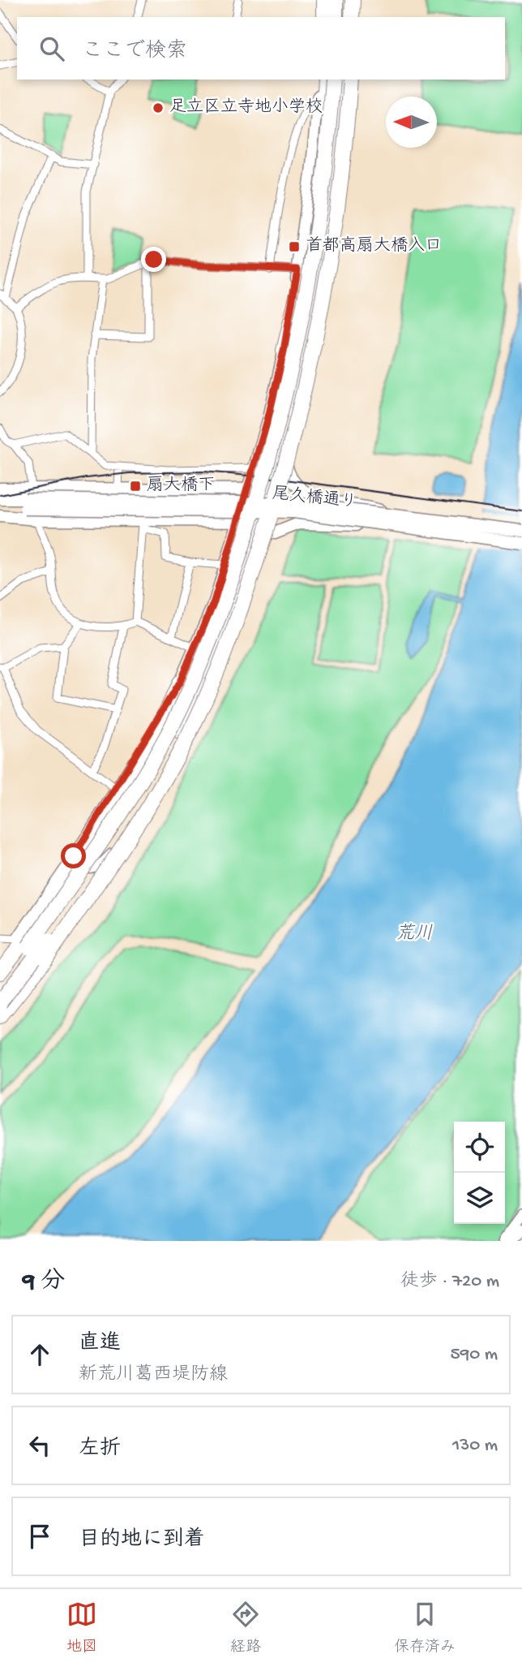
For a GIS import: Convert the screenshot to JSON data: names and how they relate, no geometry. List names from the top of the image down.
{
  "streets": {
    "main road": ["尾久橋通り"]
  },
  "water": ["荒川"],
  "places": {
    "other": ["足立区立寺地小学校"],
    "transit": ["首都高扇大橋入口", "扇大橋下"]
  },
  "north": "left",
  "page": {
    "search": "ここで検索",
    "heading": ["9 分", "徒歩 · 720 m"],
    "list": [
      ["直進", "新荒川葛西堤防線", "590 m"],
      ["左折", "130 m"],
      "目的地に到着"
    ],
    "nav": ["地図", "経路", "保存済み"]
  }
}
